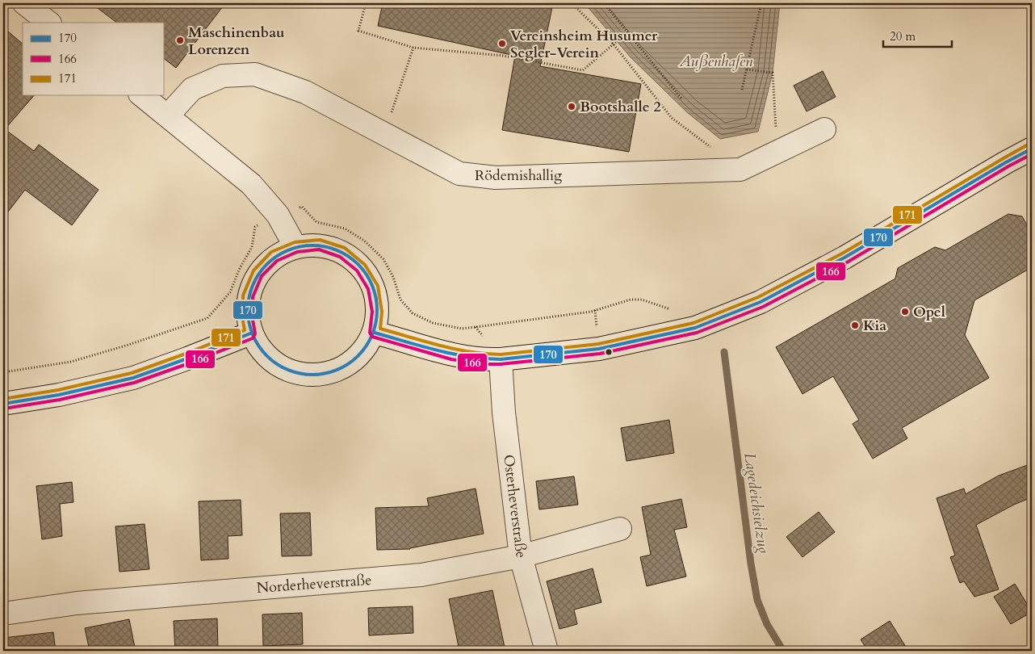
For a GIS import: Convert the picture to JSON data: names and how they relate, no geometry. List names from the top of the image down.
{
  "streets": {
    "street": ["Rödemishallig", "Osterheverstraße", "Norderheverstraße"]
  },
  "crossings": [
    ["Osterheverstraße", "Norderheverstraße"]
  ],
  "water": ["Außenhafen", "Lagedeichsielzug"],
  "places": [
    "Maschinenbau Lorenzen",
    "Vereinsheim Husumer Segler-Verein",
    "Bootshalle 2",
    "Opel",
    "Kia"
  ],
  "lines": ["transit line 171", "transit line 170", "transit line 166"],
  "legend": ["170", "166", "171"],
  "scale_bar": "20 m"
}
